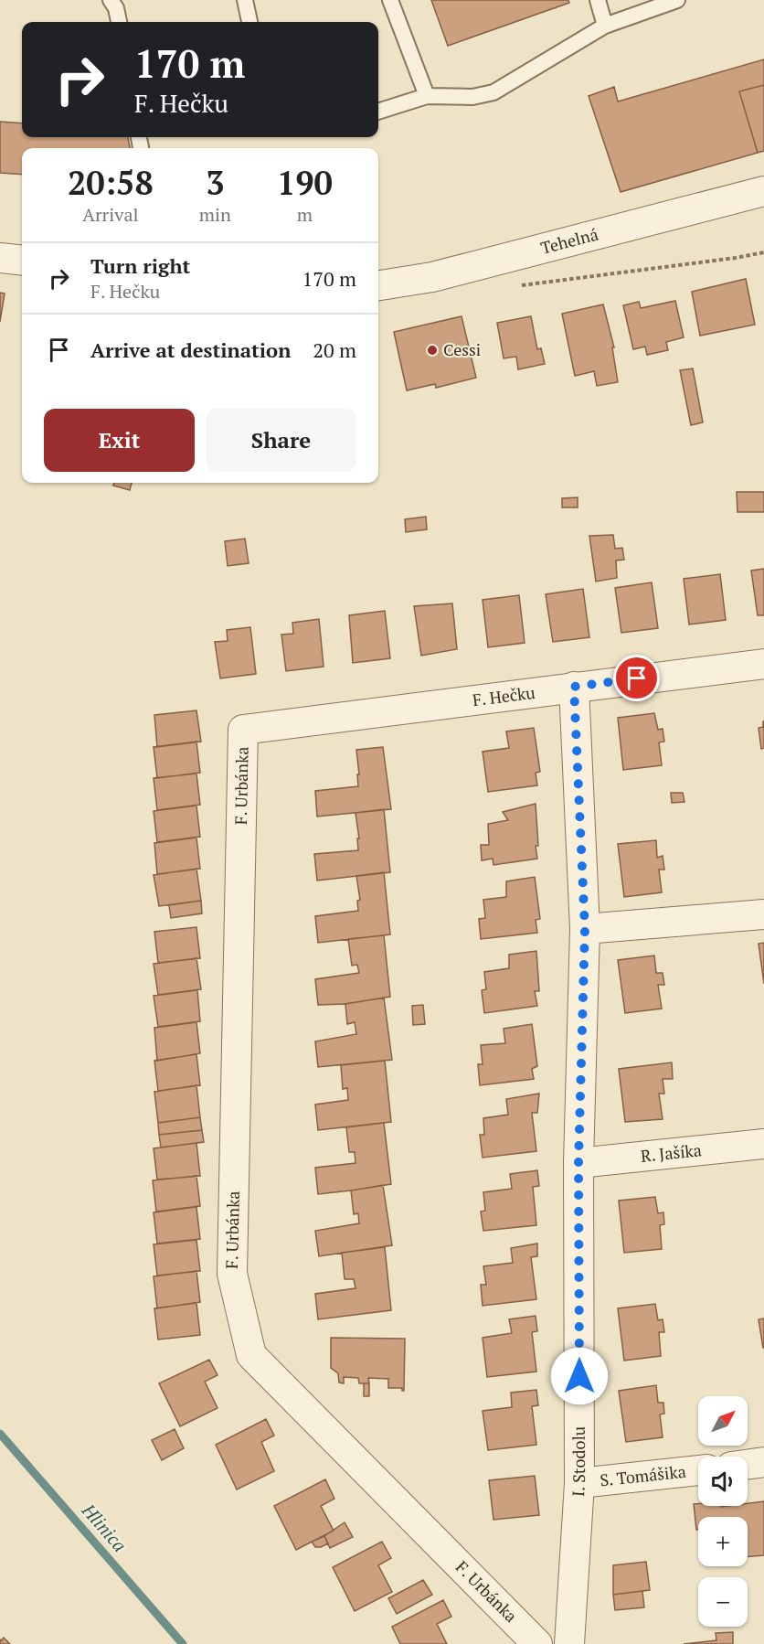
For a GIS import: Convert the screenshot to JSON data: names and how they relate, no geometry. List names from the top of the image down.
{
  "streets": {
    "street": [
      "Tehelná",
      "F. Hečku",
      "F. Urbánka",
      "R. Jašíka",
      "I. Stodolu",
      "S. Tomášika"
    ]
  },
  "crossings": [
    ["F. Hečku", "F. Urbánka"],
    ["F. Hečku", "I. Stodolu"],
    ["R. Jašíka", "I. Stodolu"],
    ["I. Stodolu", "S. Tomášika"]
  ],
  "water": ["Hlinica"],
  "places": ["Cessi"],
  "north": "top right",
  "page": {
    "turn": ["170 m", "F. Hečku"],
    "eta": [
      "20:58",
      "Arrival",
      "3",
      "min",
      "190",
      "m"
    ],
    "list": [
      {
        "name": "Turn right",
        "note": "F. Hečku",
        "value": "170 m"
      },
      {
        "name": "Arrive at destination",
        "value": "20 m"
      }
    ],
    "buttons": ["Exit", "Share"],
    "map_buttons": ["+", "−"]
  }
}
